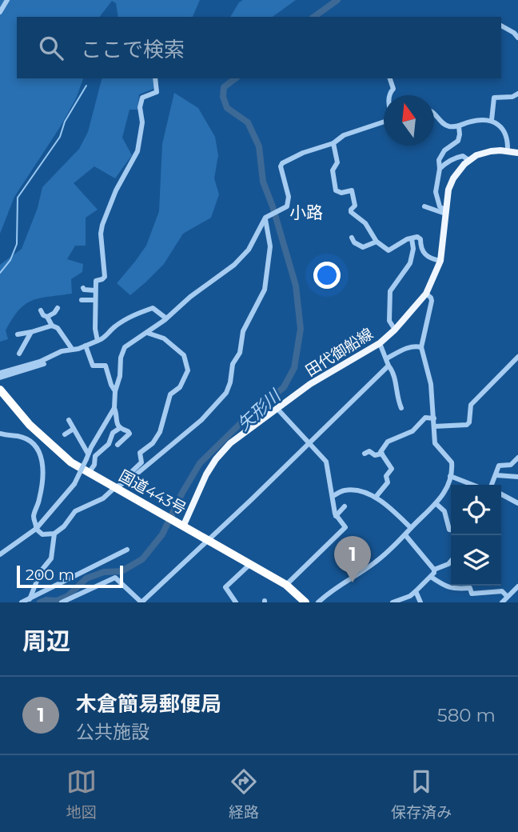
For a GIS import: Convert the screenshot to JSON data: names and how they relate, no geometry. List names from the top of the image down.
{
  "streets": {
    "highway": ["国道443号"],
    "main road": ["田代御船線"]
  },
  "crossings": [
    ["田代御船線", "国道443号"]
  ],
  "districts": ["小路"],
  "water": ["矢形川"],
  "scale_bar": "200 m",
  "north": "top",
  "page": {
    "search": "ここで検索",
    "pins": "1",
    "scale": "200 m",
    "heading": "周辺",
    "list": [
      {
        "mark": "1",
        "name": "木倉簡易郵便局",
        "note": "公共施設",
        "value": "580 m"
      }
    ],
    "nav": ["地図", "経路", "保存済み"]
  }
}
